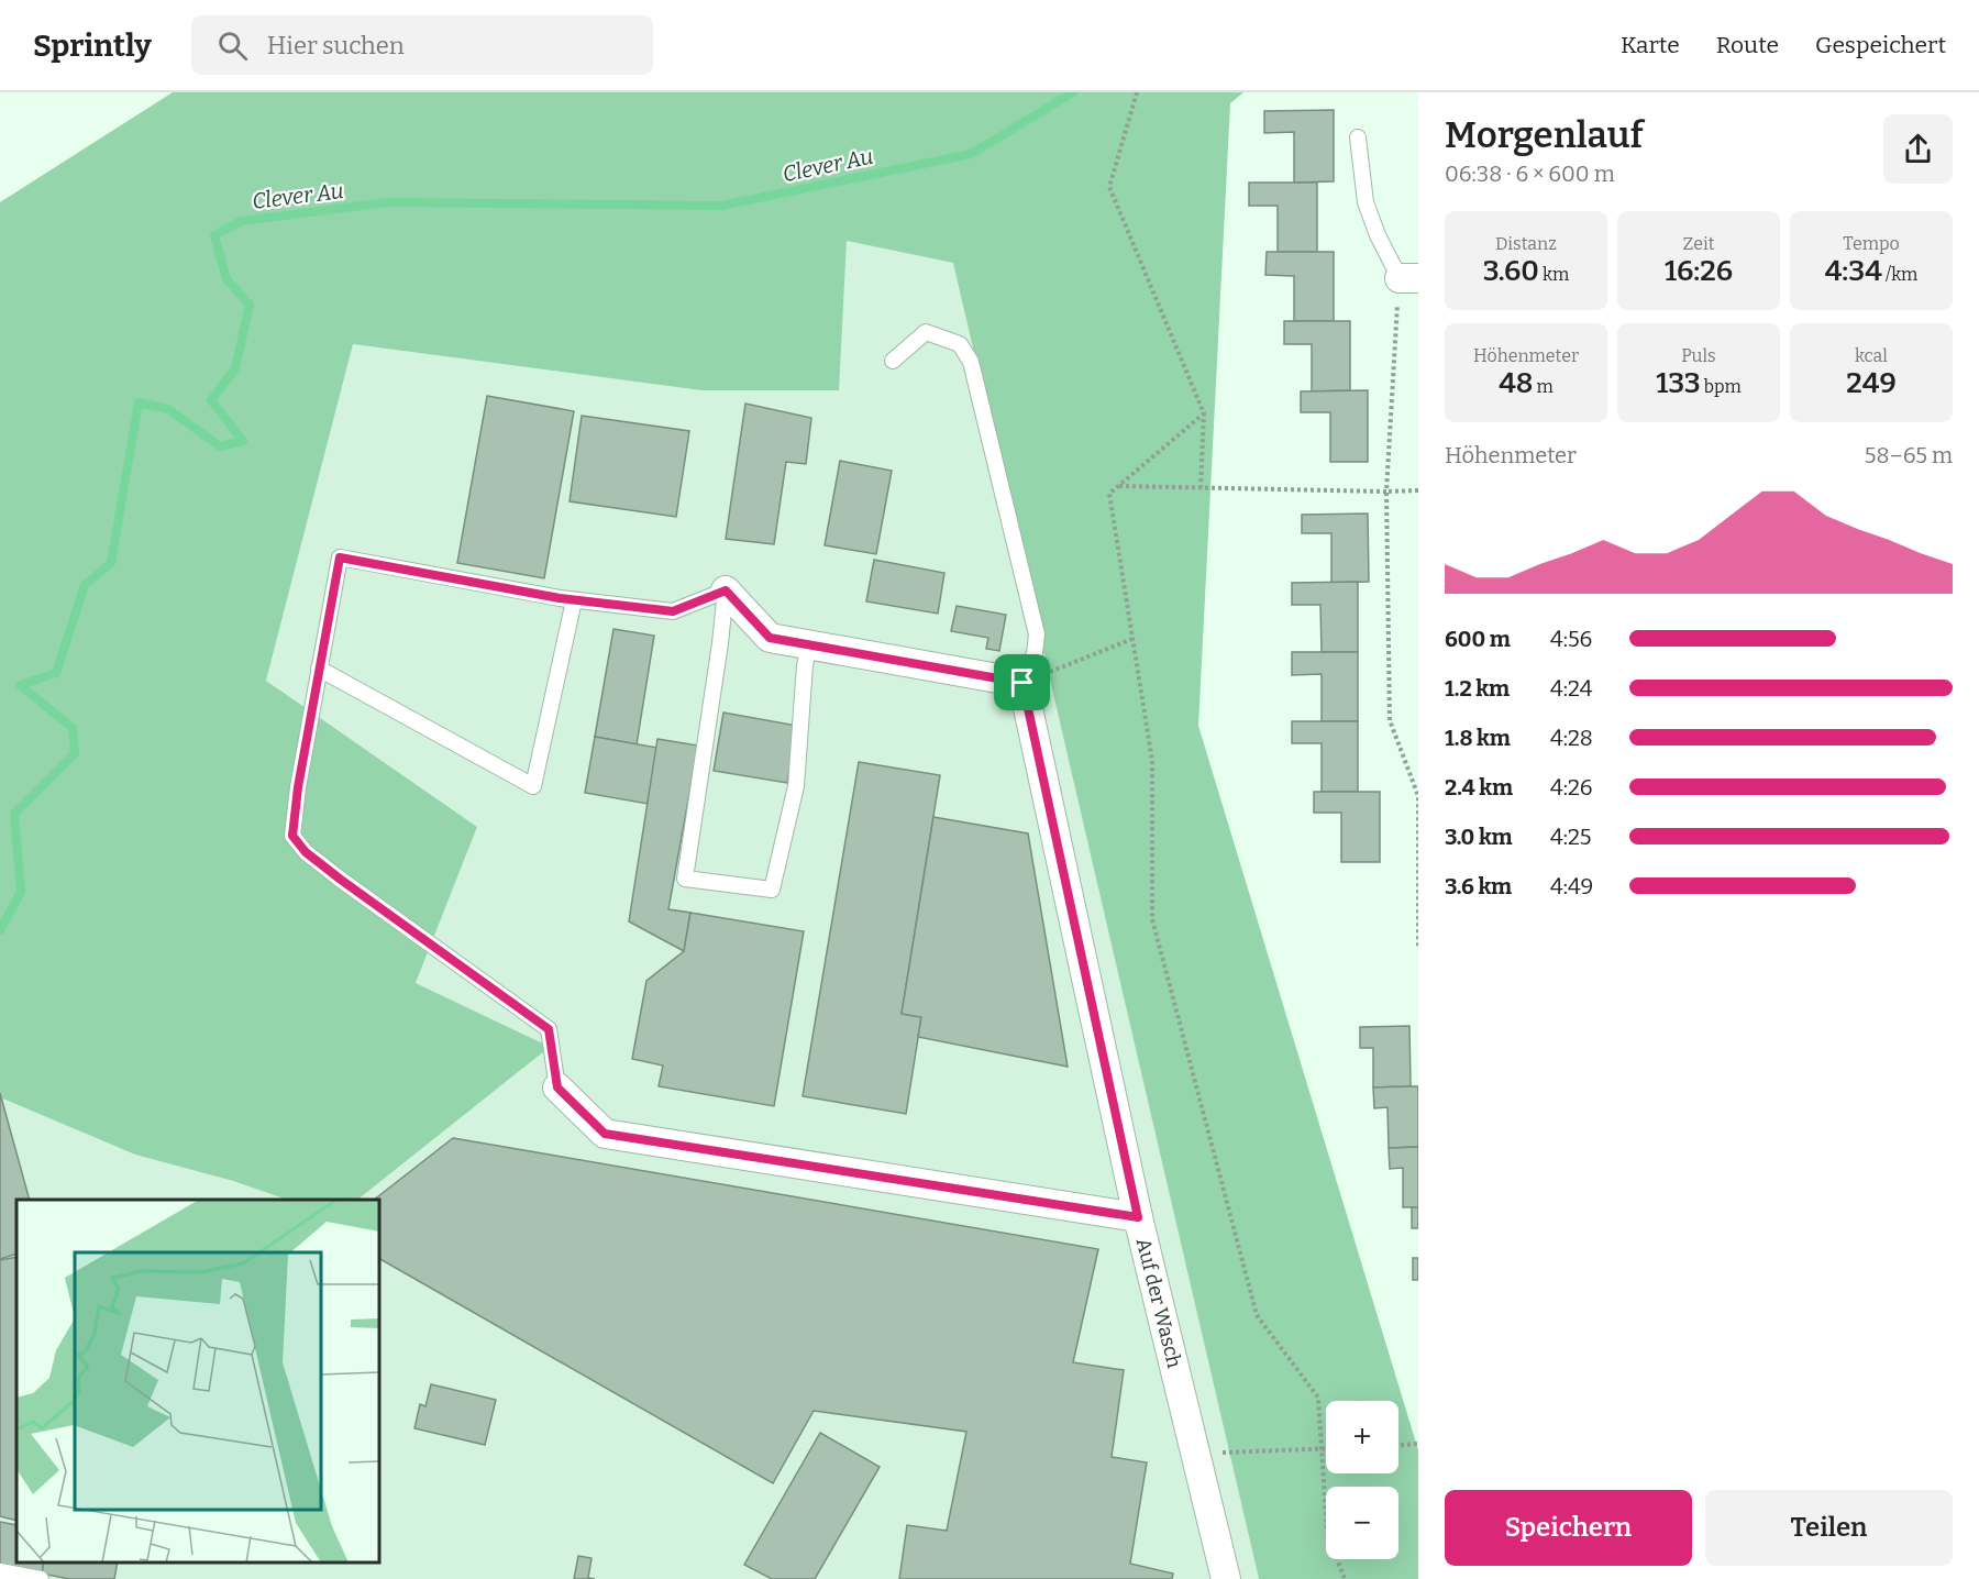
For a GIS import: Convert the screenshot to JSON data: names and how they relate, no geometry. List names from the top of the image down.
{
  "streets": {
    "street": ["Auf der Wasch"]
  },
  "water": ["Clever Au"],
  "page": {
    "header": "Sprintly",
    "search": "Hier suchen",
    "nav": ["Karte", "Route", "Gespeichert"],
    "heading": ["Morgenlauf", "06:38 · 6 × 600 m"],
    "stats": [
      ["Distanz", "3.60 km"],
      ["Zeit", "16:26"],
      ["Tempo", "4:34 /km"],
      ["Höhenmeter", "48 m"],
      ["Puls", "133 bpm"],
      ["kcal", "249"]
    ],
    "chart": ["Höhenmeter", "58–65 m"],
    "list": [
      {
        "name": "600 m",
        "note": "4:56"
      },
      {
        "name": "1.2 km",
        "note": "4:24"
      },
      {
        "name": "1.8 km",
        "note": "4:28"
      },
      {
        "name": "2.4 km",
        "note": "4:26"
      },
      {
        "name": "3.0 km",
        "note": "4:25"
      },
      {
        "name": "3.6 km",
        "note": "4:49"
      }
    ],
    "map_buttons": ["+", "−"],
    "buttons": ["Speichern", "Teilen"]
  }
}
